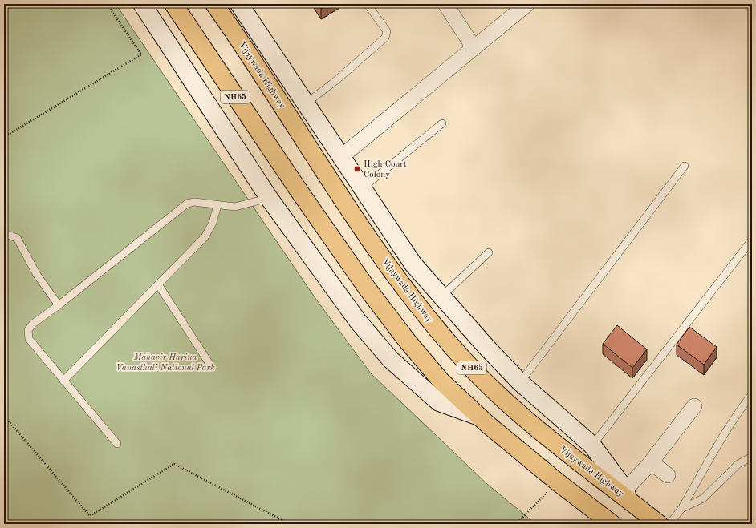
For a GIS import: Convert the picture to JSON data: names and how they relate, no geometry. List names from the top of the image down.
{
  "streets": {
    "highway": ["Vijaywada Highway", "NH65"]
  },
  "parks": ["Mahavir Harina Vanasthali National Park"],
  "places": {
    "transit": ["High Court Colony"]
  }
}
